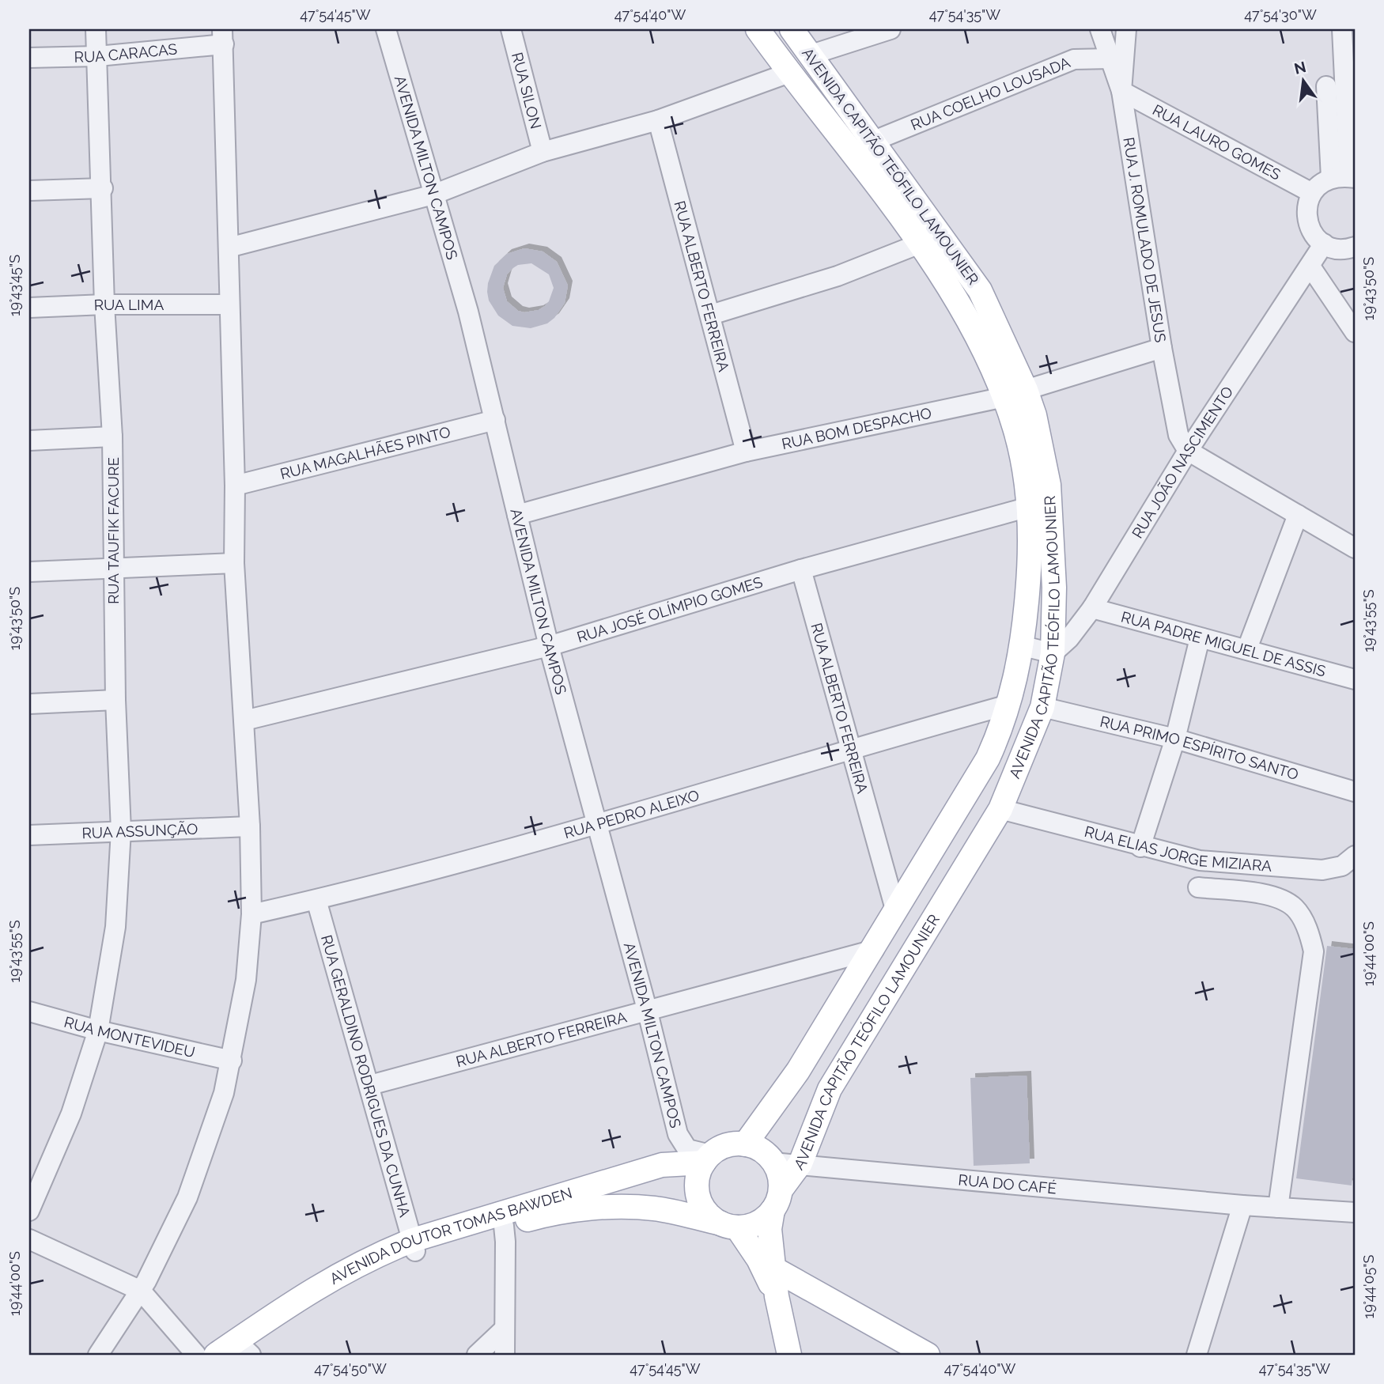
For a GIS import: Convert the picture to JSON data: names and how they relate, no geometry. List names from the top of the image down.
{
  "streets": {
    "main road": ["AVENIDA CAPITÃO TEÓFILO LAMOUNIER", "AVENIDA DOUTOR TOMAS BAWDEN"],
    "street": [
      "RUA CARACAS",
      "RUA SILON",
      "RUA COELHO LOUSADA",
      "RUA LAURO GOMES",
      "AVENIDA MILTON CAMPOS",
      "RUA J. ROMULADO DE JESUS",
      "RUA ALBERTO FERREIRA",
      "RUA LIMA",
      "RUA BOM DESPACHO",
      "RUA MAGALHÃES PINTO",
      "RUA JOÃO NASCIMENTO",
      "RUA TAUFIK FACURE",
      "RUA JOSÉ OLÍMPIO GOMES",
      "RUA PADRE MIGUEL DE ASSIS",
      "RUA PRIMO ESPÍRITO SANTO",
      "RUA PEDRO ALEIXO",
      "RUA ASSUNÇÃO",
      "RUA ELIAS JORGE MIZIARA",
      "RUA MONTEVIDEU",
      "RUA GERALDINO RODRIGUES DA CUNHA",
      "RUA DO CAFÉ"
    ]
  },
  "crossings": [
    ["RUA CARACAS", "RUA TAUFIK FACURE"],
    ["RUA COELHO LOUSADA", "AVENIDA CAPITÃO TEÓFILO LAMOUNIER"],
    ["RUA COELHO LOUSADA", "RUA J. ROMULADO DE JESUS"],
    ["RUA LAURO GOMES", "RUA J. ROMULADO DE JESUS"],
    ["AVENIDA CAPITÃO TEÓFILO LAMOUNIER", "AVENIDA MILTON CAMPOS"],
    ["AVENIDA CAPITÃO TEÓFILO LAMOUNIER", "RUA ALBERTO FERREIRA"],
    ["AVENIDA CAPITÃO TEÓFILO LAMOUNIER", "RUA BOM DESPACHO"],
    ["AVENIDA CAPITÃO TEÓFILO LAMOUNIER", "RUA JOÃO NASCIMENTO"],
    ["AVENIDA CAPITÃO TEÓFILO LAMOUNIER", "RUA JOSÉ OLÍMPIO GOMES"],
    ["AVENIDA CAPITÃO TEÓFILO LAMOUNIER", "RUA PRIMO ESPÍRITO SANTO"],
    ["AVENIDA CAPITÃO TEÓFILO LAMOUNIER", "RUA PEDRO ALEIXO"],
    ["AVENIDA CAPITÃO TEÓFILO LAMOUNIER", "RUA ELIAS JORGE MIZIARA"],
    ["AVENIDA CAPITÃO TEÓFILO LAMOUNIER", "RUA DO CAFÉ"],
    ["AVENIDA CAPITÃO TEÓFILO LAMOUNIER", "AVENIDA DOUTOR TOMAS BAWDEN"],
    ["AVENIDA MILTON CAMPOS", "RUA ALBERTO FERREIRA"],
    ["AVENIDA MILTON CAMPOS", "RUA BOM DESPACHO"],
    ["AVENIDA MILTON CAMPOS", "RUA MAGALHÃES PINTO"],
    ["AVENIDA MILTON CAMPOS", "RUA JOSÉ OLÍMPIO GOMES"],
    ["AVENIDA MILTON CAMPOS", "RUA PEDRO ALEIXO"],
    ["AVENIDA MILTON CAMPOS", "RUA DO CAFÉ"],
    ["AVENIDA MILTON CAMPOS", "AVENIDA DOUTOR TOMAS BAWDEN"],
    ["RUA J. ROMULADO DE JESUS", "RUA BOM DESPACHO"],
    ["RUA J. ROMULADO DE JESUS", "RUA JOÃO NASCIMENTO"],
    ["RUA ALBERTO FERREIRA", "RUA BOM DESPACHO"],
    ["RUA ALBERTO FERREIRA", "RUA JOSÉ OLÍMPIO GOMES"],
    ["RUA ALBERTO FERREIRA", "RUA PEDRO ALEIXO"],
    ["RUA ALBERTO FERREIRA", "RUA GERALDINO RODRIGUES DA CUNHA"],
    ["RUA LIMA", "RUA TAUFIK FACURE"],
    ["RUA JOÃO NASCIMENTO", "RUA PADRE MIGUEL DE ASSIS"],
    ["RUA TAUFIK FACURE", "RUA ASSUNÇÃO"],
    ["RUA TAUFIK FACURE", "RUA MONTEVIDEU"],
    ["RUA PEDRO ALEIXO", "RUA GERALDINO RODRIGUES DA CUNHA"],
    ["RUA GERALDINO RODRIGUES DA CUNHA", "AVENIDA DOUTOR TOMAS BAWDEN"],
    ["RUA DO CAFÉ", "AVENIDA DOUTOR TOMAS BAWDEN"]
  ],
  "north": "top",
  "coordinates": [
    "47°54'45\"W",
    "47°54'40\"W",
    "47°54'35\"W",
    "47°54'30\"W",
    "19°43'45\"S",
    "19°43'50\"S",
    "19°43'55\"S",
    "19°44'00\"S",
    "19°44'05\"S",
    "47°54'50\"W"
  ]
}
